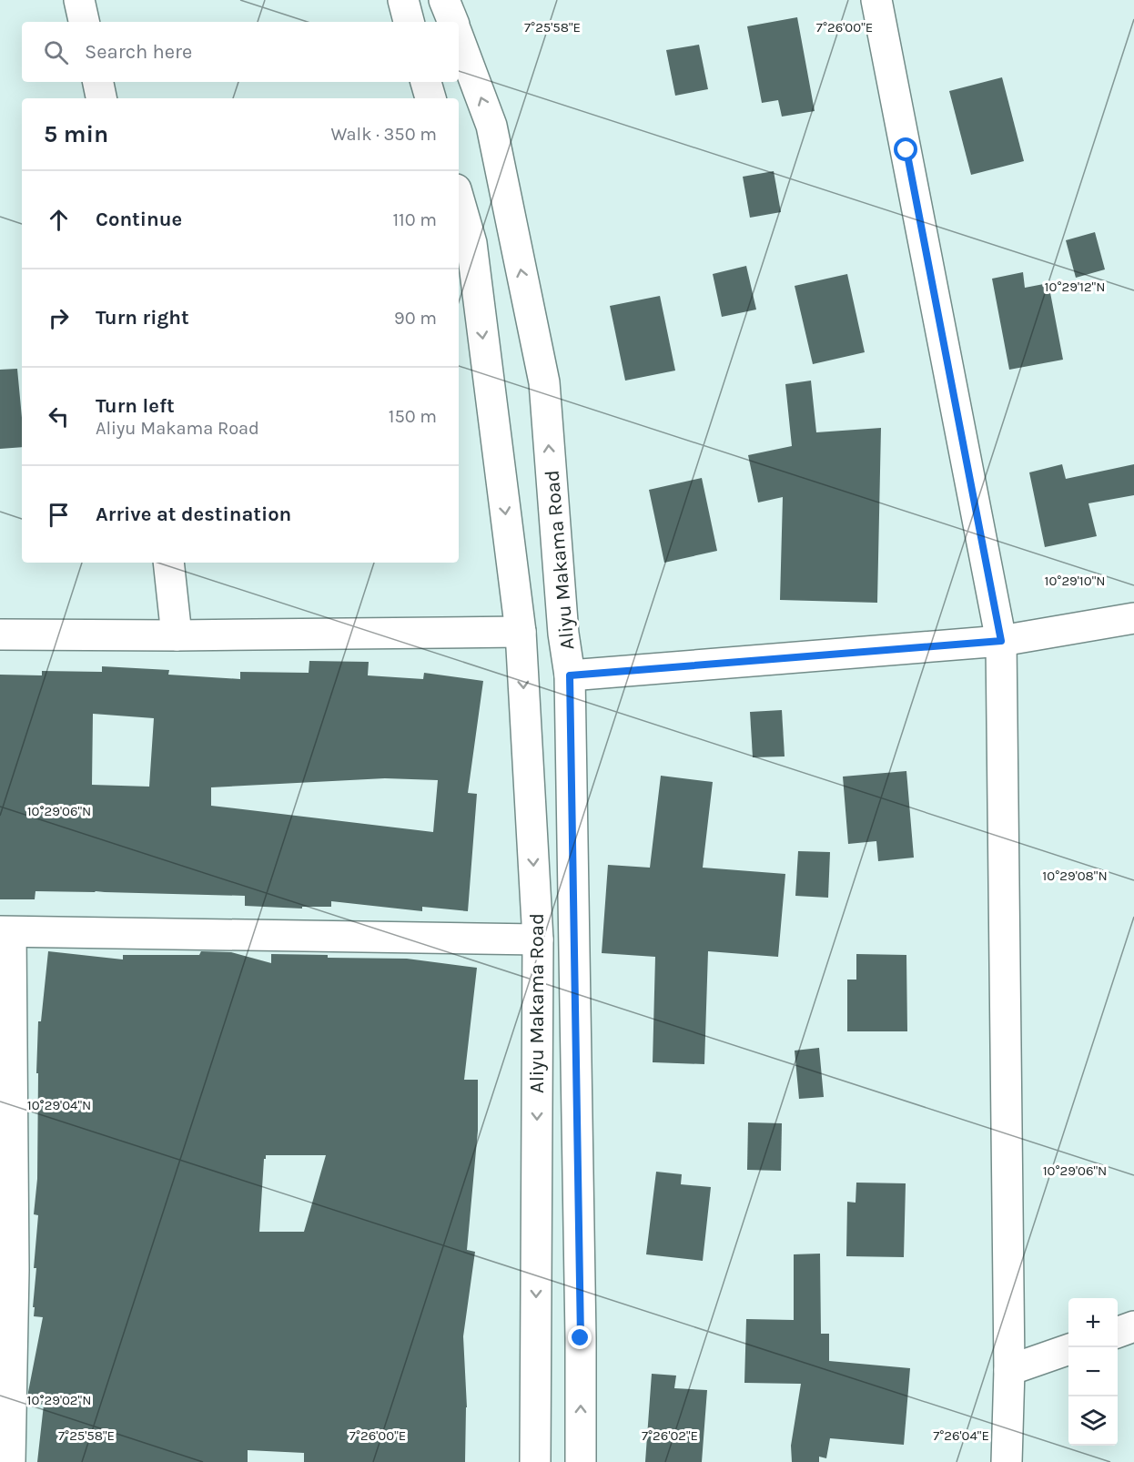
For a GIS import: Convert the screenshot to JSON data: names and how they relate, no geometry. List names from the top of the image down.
{
  "streets": {
    "street": ["Aliyu Makama Road"]
  },
  "page": {
    "search": "Search here",
    "heading": ["5 min", "Walk · 350 m"],
    "list": [
      ["Continue", "110 m"],
      ["Turn right", "90 m"],
      ["Turn left", "Aliyu Makama Road", "150 m"],
      "Arrive at destination"
    ],
    "map_buttons": ["+", "−"]
  },
  "coordinates": [
    "7°25'58\"E",
    "7°26'00\"E",
    "10°29'12\"N",
    "10°29'10\"N",
    "10°29'06\"N",
    "10°29'08\"N",
    "10°29'04\"N",
    "10°29'02\"N",
    "7°26'02\"E",
    "7°26'04\"E"
  ]
}
